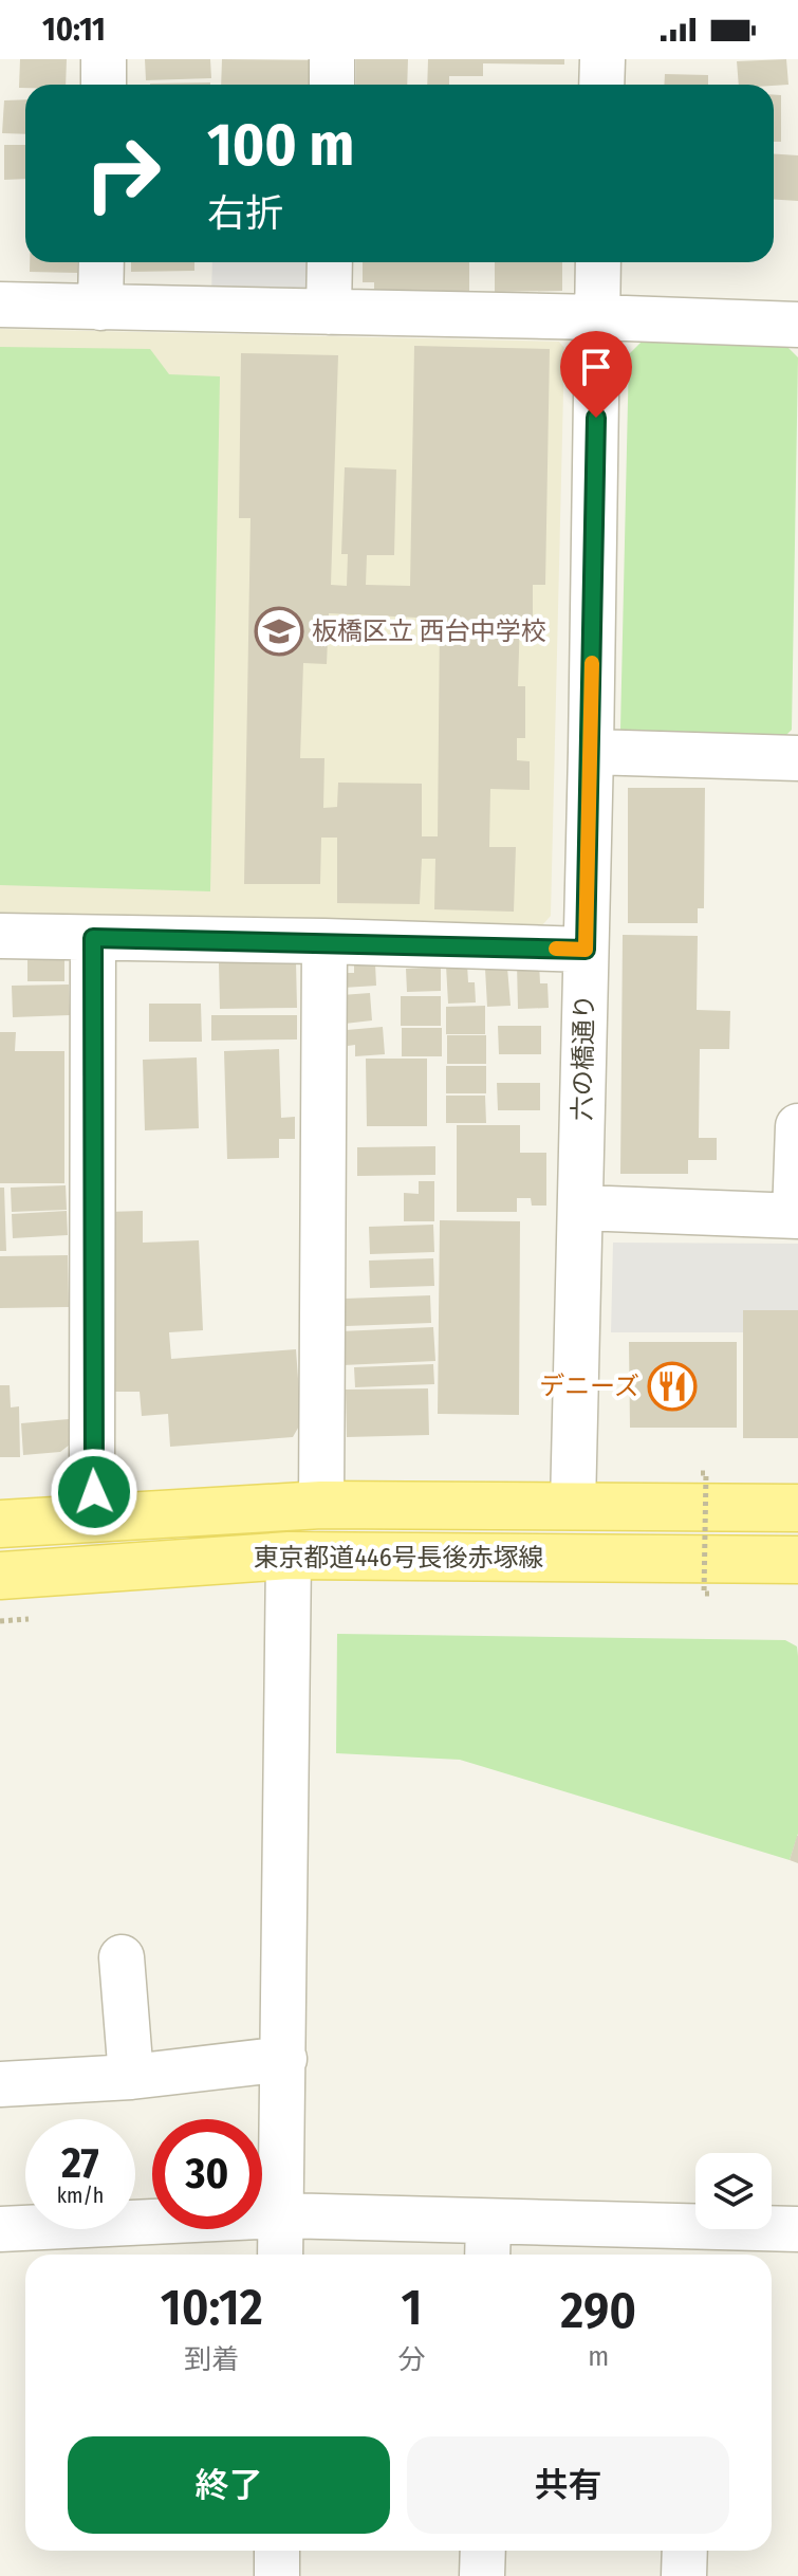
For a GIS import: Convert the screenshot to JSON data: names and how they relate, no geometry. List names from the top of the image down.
{
  "streets": {
    "main road": ["東京都道446号長後赤塚線"],
    "street": ["六の橋通り"]
  },
  "crossings": [
    ["六の橋通り", "東京都道446号長後赤塚線"]
  ],
  "places": {
    "school or university": ["板橋区立 西台中学校"],
    "restaurant": ["デニーズ"]
  },
  "page": {
    "status": "10:11",
    "turn": ["100 m", "右折"],
    "speed": "27 km/h",
    "limit": "30",
    "eta": [
      "10:12",
      "到着",
      "1",
      "分",
      "290",
      "m"
    ],
    "buttons": ["終了", "共有"]
  }
}
